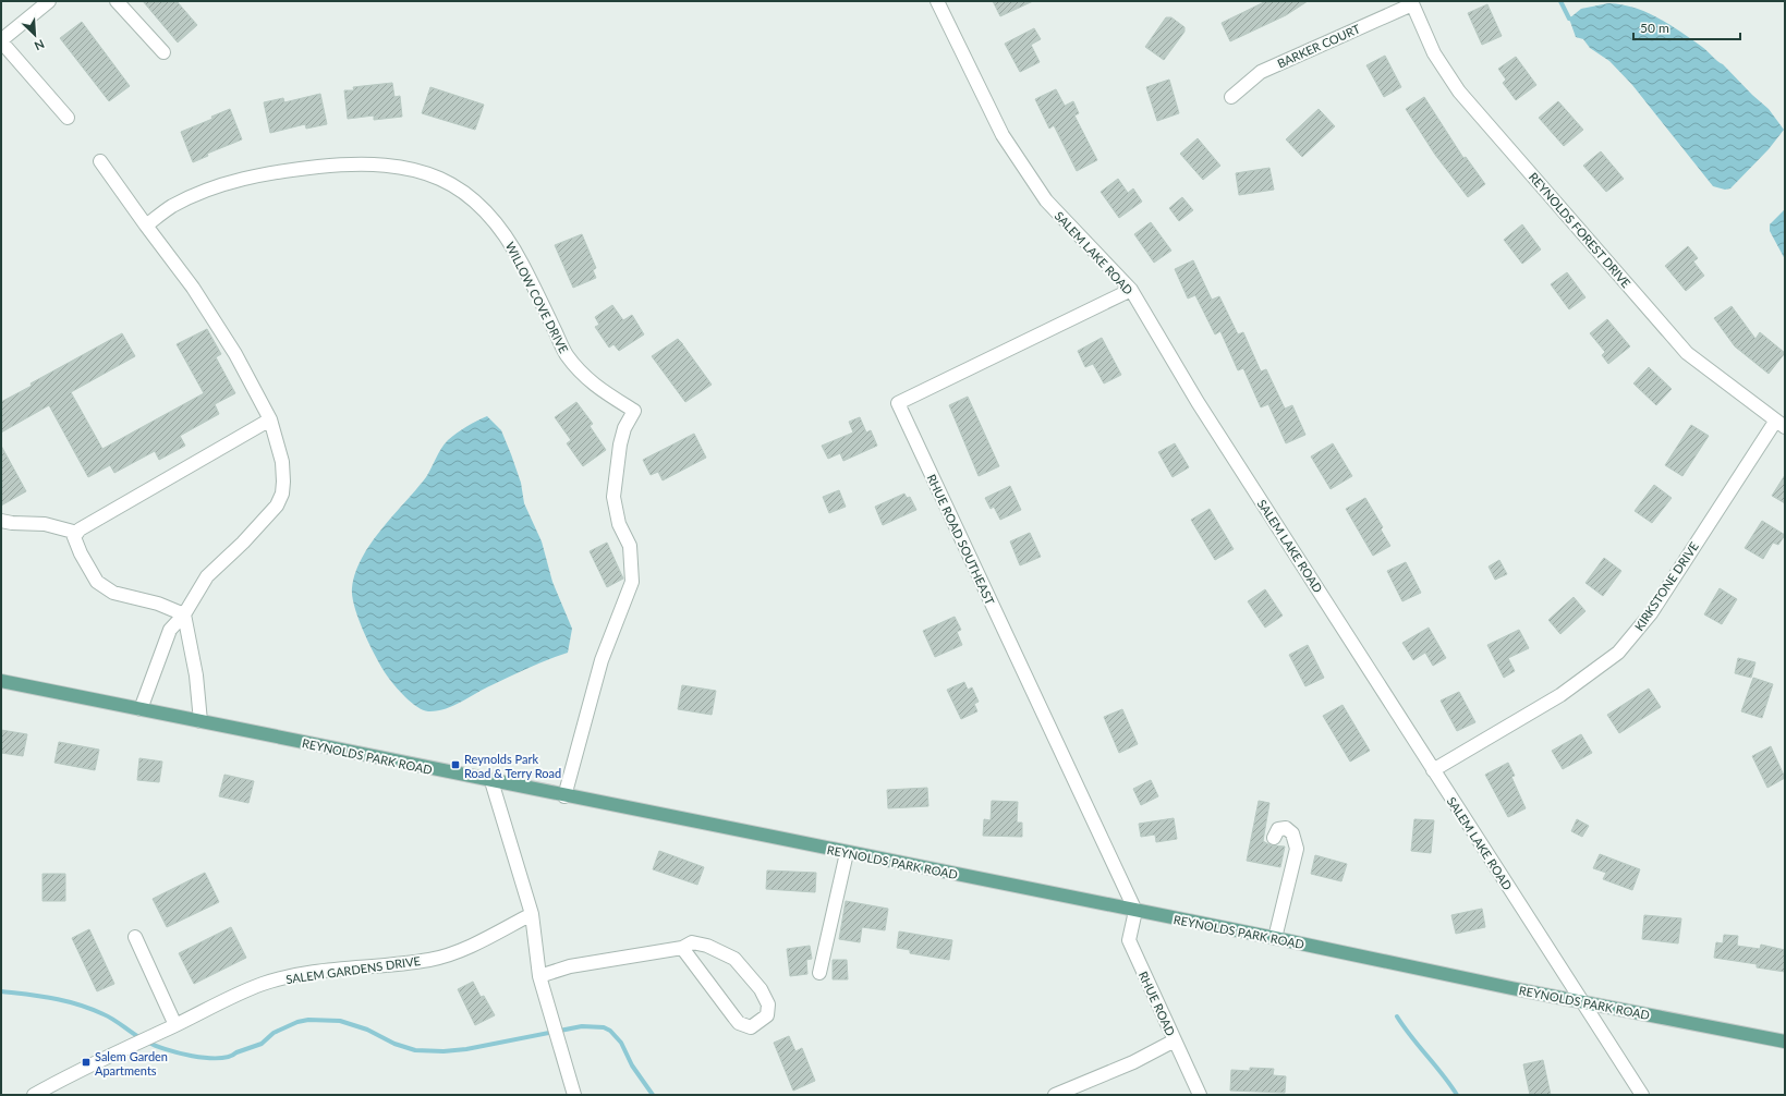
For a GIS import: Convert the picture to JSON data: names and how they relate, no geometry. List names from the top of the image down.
{
  "streets": {
    "main road": ["REYNOLDS PARK ROAD"],
    "street": [
      "BARKER COURT",
      "REYNOLDS FOREST DRIVE",
      "SALEM LAKE ROAD",
      "WILLOW COVE DRIVE",
      "RHUE ROAD SOUTHEAST",
      "KIRKSTONE DRIVE",
      "SALEM GARDENS DRIVE",
      "RHUE ROAD"
    ]
  },
  "crossings": [
    ["BARKER COURT", "REYNOLDS FOREST DRIVE"],
    ["REYNOLDS FOREST DRIVE", "KIRKSTONE DRIVE"],
    ["SALEM LAKE ROAD", "RHUE ROAD SOUTHEAST"],
    ["SALEM LAKE ROAD", "KIRKSTONE DRIVE"],
    ["SALEM LAKE ROAD", "REYNOLDS PARK ROAD"],
    ["WILLOW COVE DRIVE", "REYNOLDS PARK ROAD"],
    ["RHUE ROAD SOUTHEAST", "REYNOLDS PARK ROAD"],
    ["RHUE ROAD SOUTHEAST", "RHUE ROAD"],
    ["REYNOLDS PARK ROAD", "RHUE ROAD"]
  ],
  "places": {
    "transit": ["Reynolds Park Road & Terry Road", "Salem Garden Apartments"]
  },
  "scale_bar": "50 m",
  "north": "bottom right"
}
